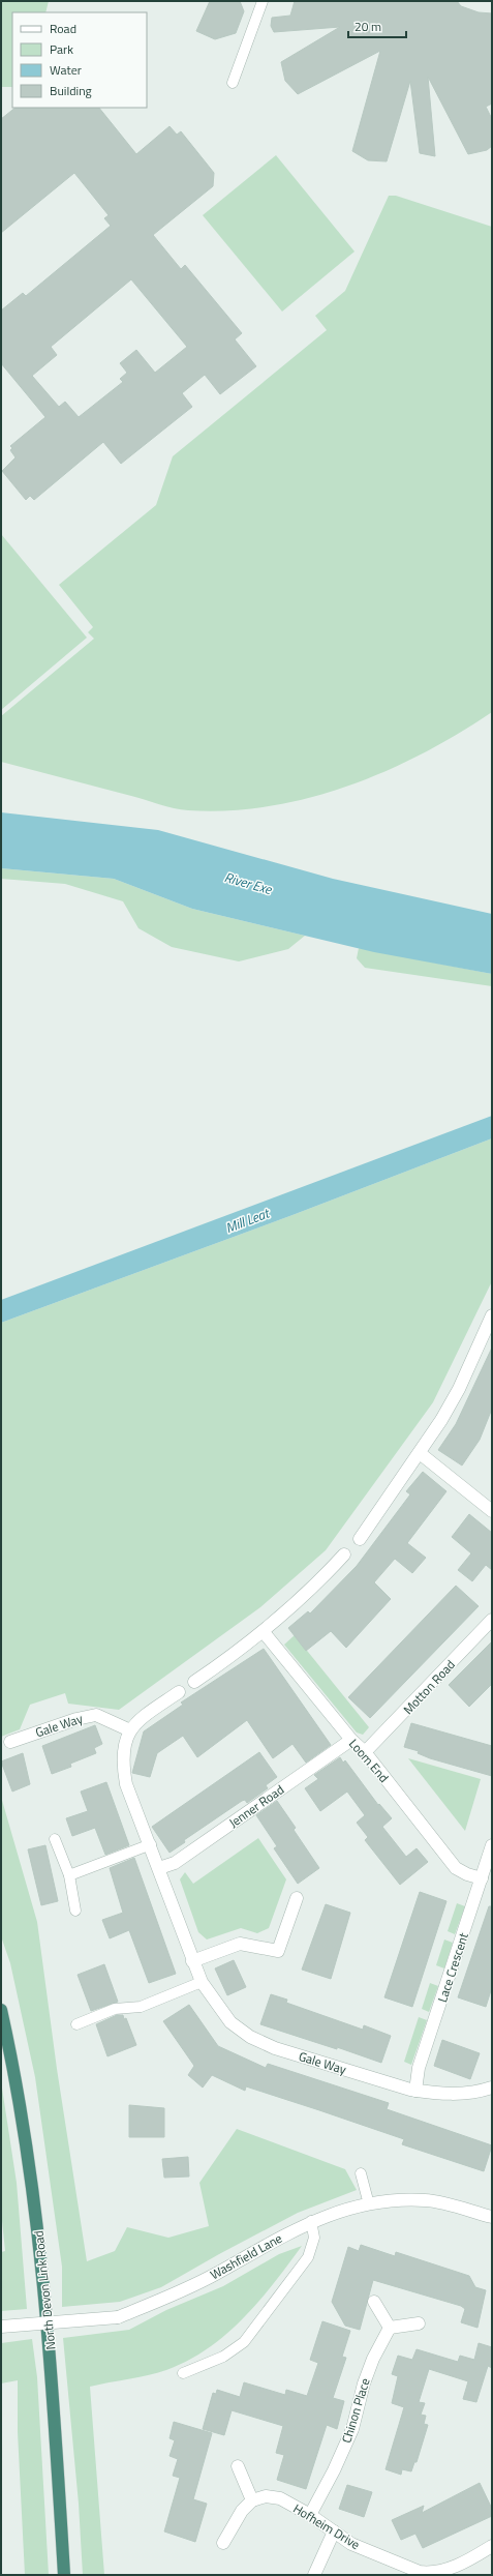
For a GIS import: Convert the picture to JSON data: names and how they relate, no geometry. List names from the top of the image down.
{
  "streets": {
    "highway": ["North Devon Link Road"],
    "street": [
      "Motton Road",
      "Gale Way",
      "Loom End",
      "Jenner Road",
      "Lace Crescent",
      "Washfield Lane",
      "Chinon Place",
      "Hofheim Drive"
    ]
  },
  "crossings": [
    ["Motton Road", "Loom End"],
    ["Gale Way", "Jenner Road"],
    ["Gale Way", "Lace Crescent"],
    ["Loom End", "Jenner Road"],
    ["Loom End", "Lace Crescent"],
    ["Chinon Place", "Hofheim Drive"]
  ],
  "water": ["River Exe", "Mill Leat"],
  "legend": [
    "Road",
    "Park",
    "Water",
    "Building"
  ],
  "scale_bar": "20 m"
}
